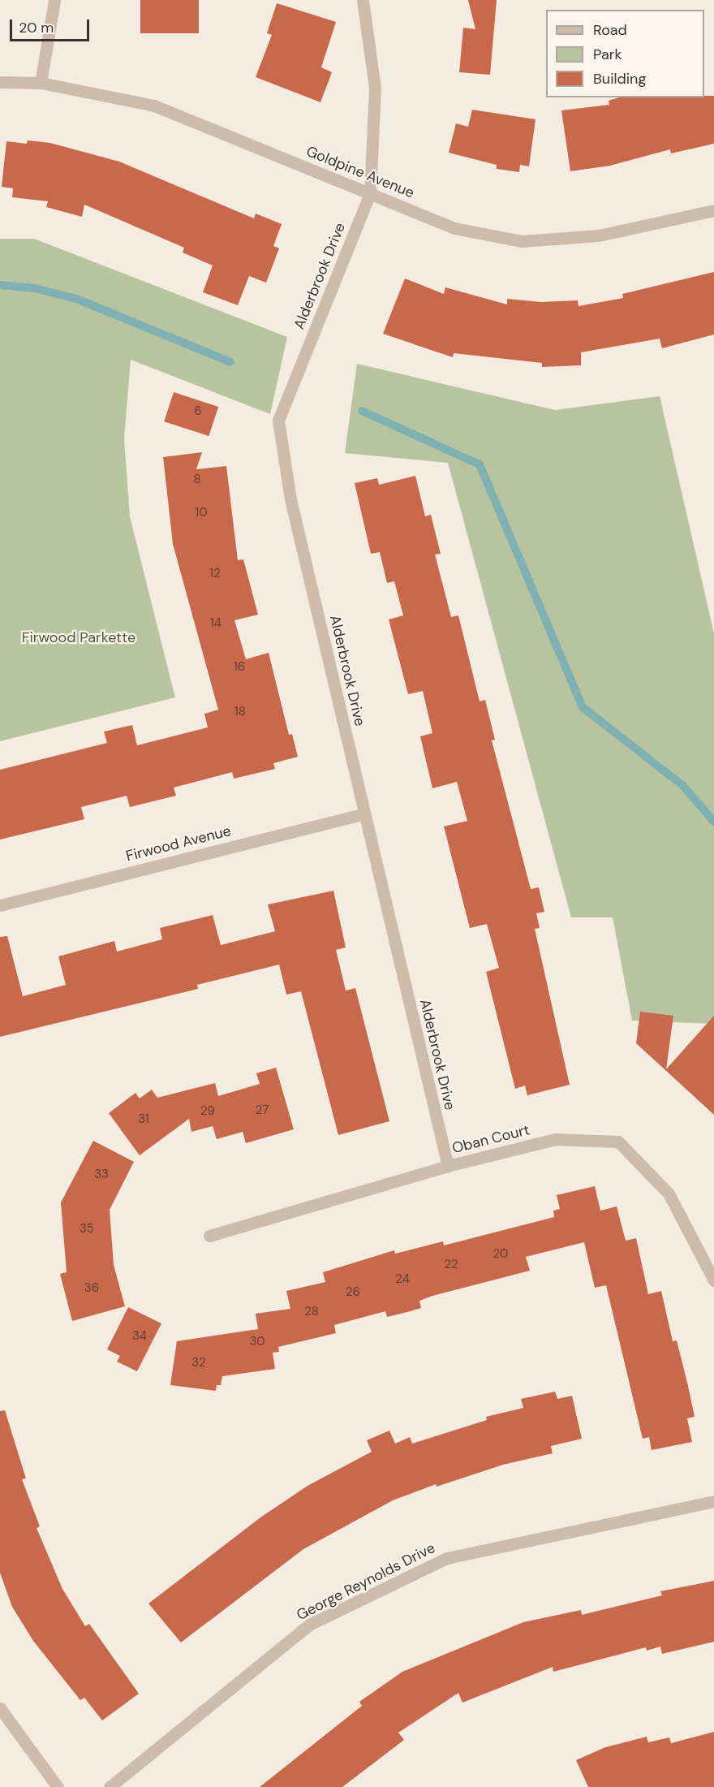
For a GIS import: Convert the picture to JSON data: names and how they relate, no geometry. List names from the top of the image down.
{
  "streets": {
    "street": [
      "Goldpine Avenue",
      "Alderbrook Drive",
      "Firwood Avenue",
      "Oban Court",
      "George Reynolds Drive"
    ]
  },
  "crossings": [
    ["Goldpine Avenue", "Alderbrook Drive"],
    ["Alderbrook Drive", "Firwood Avenue"],
    ["Alderbrook Drive", "Oban Court"]
  ],
  "parks": ["Firwood Parkette"],
  "house_numbers": [
    "6",
    "8",
    "10",
    "12",
    "14",
    "16",
    "18",
    "27",
    "29",
    "31",
    "33",
    "35",
    "20",
    "22",
    "24",
    "36",
    "26",
    "28",
    "34",
    "30",
    "32"
  ],
  "legend": ["Road", "Park", "Building"],
  "scale_bar": "20 m"
}
